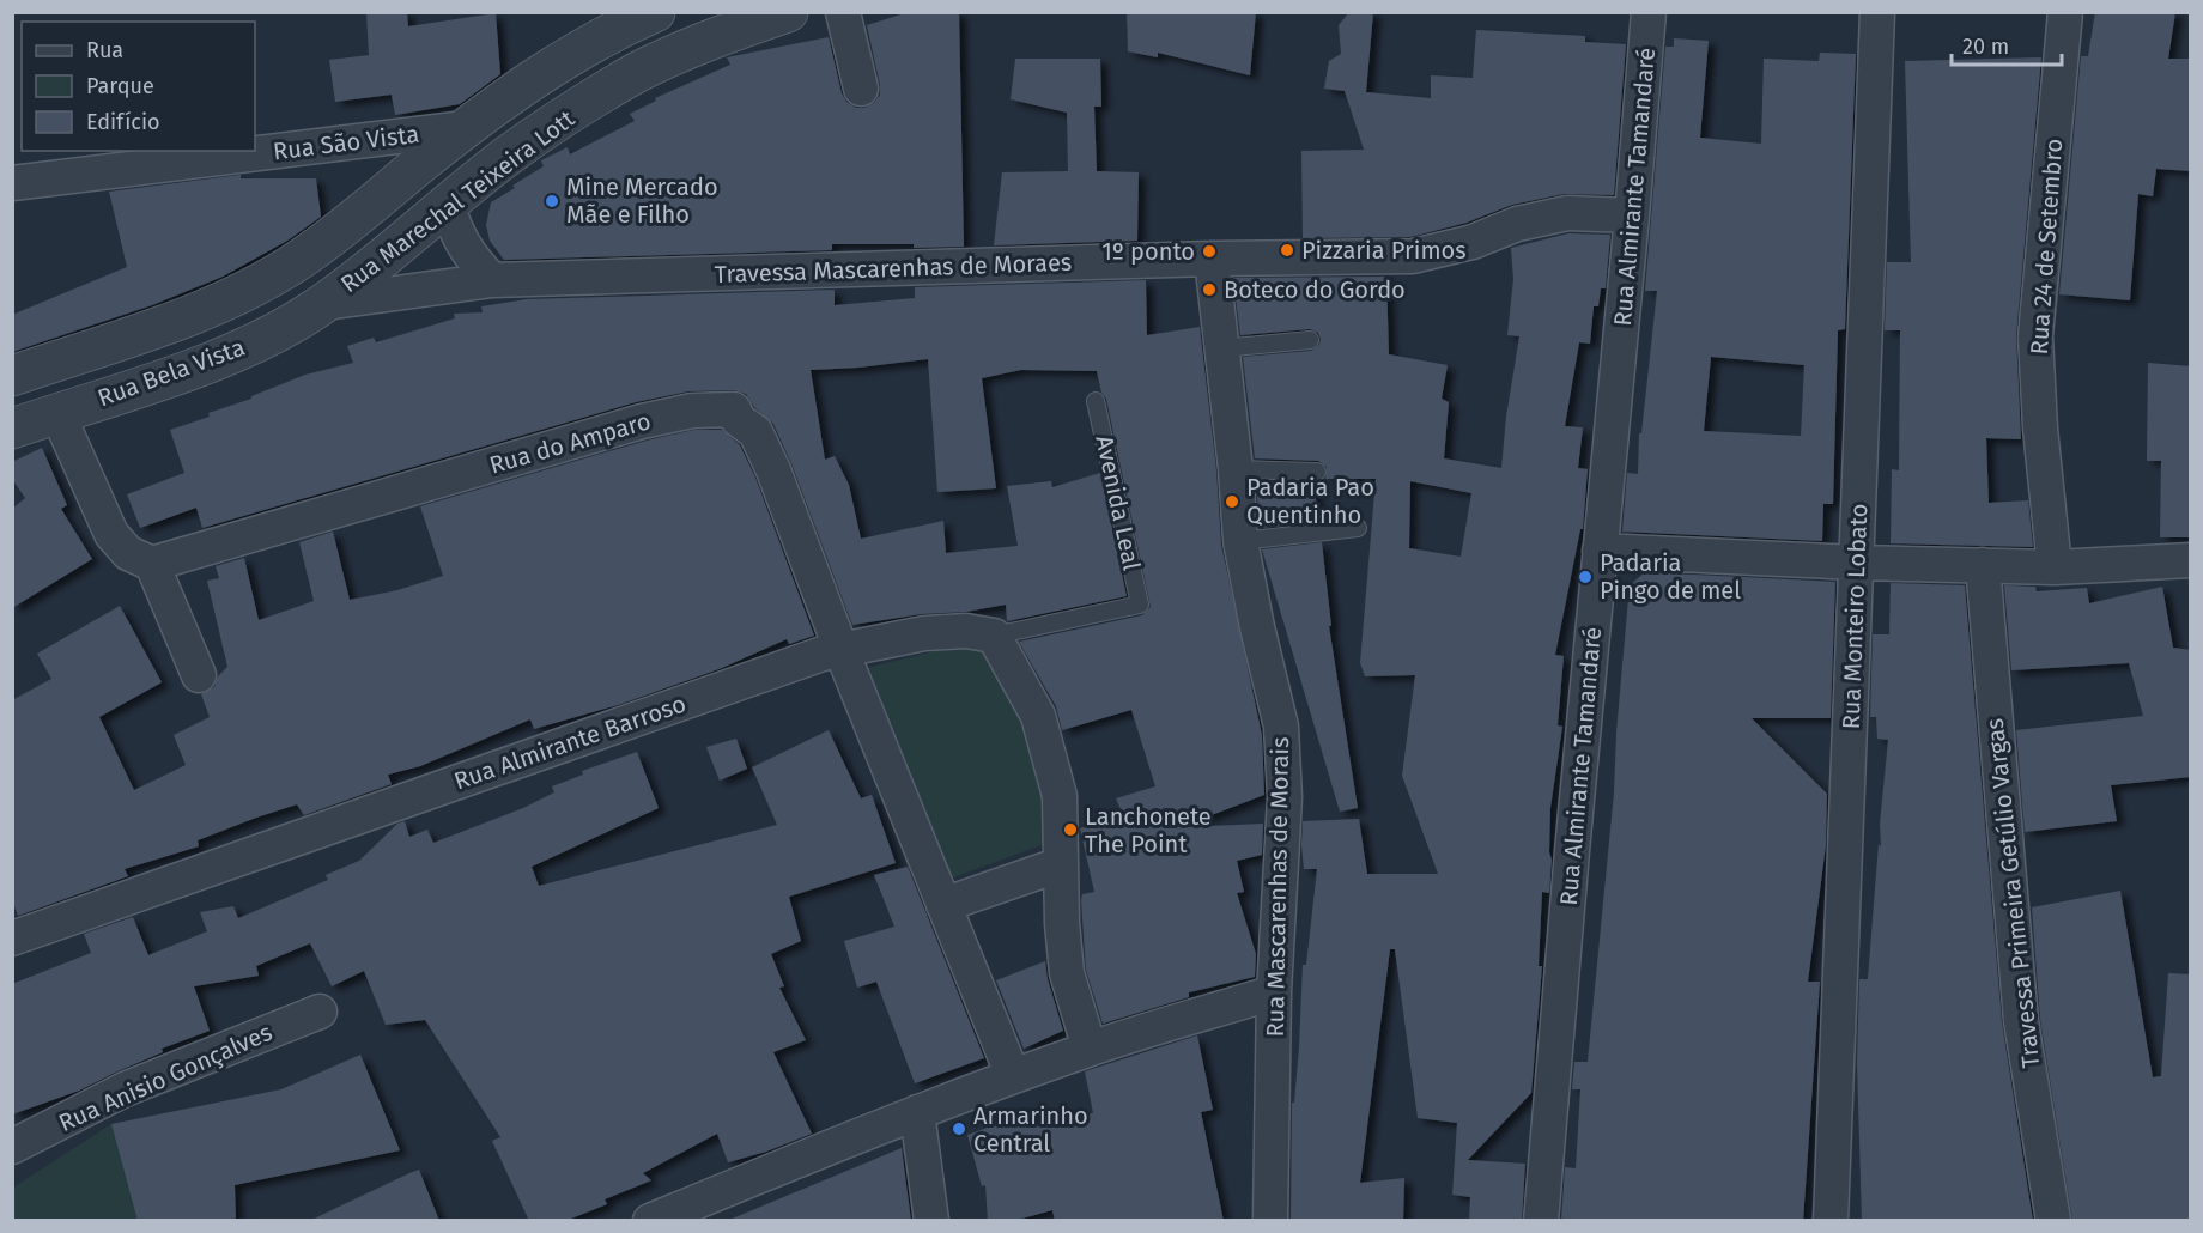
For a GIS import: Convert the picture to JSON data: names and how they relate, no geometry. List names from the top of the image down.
{
  "streets": {
    "street": [
      "Rua São Vista",
      "Rua Almirante Tamandaré",
      "Rua Marechal Teixeira Lott",
      "Rua 24 de Setembro",
      "Travessa Mascarenhas de Moraes",
      "Rua Bela Vista",
      "Rua do Amparo",
      "Rua Monteiro Lobato",
      "Rua Almirante Barroso",
      "Rua Mascarenhas de Morais",
      "Travessa Primeira Getúlio Vargas",
      "Rua Anisio Gonçalves"
    ],
    "lane": ["Avenida Leal"]
  },
  "crossings": [
    ["Rua São Vista", "Rua Marechal Teixeira Lott"],
    ["Rua Almirante Tamandaré", "Travessa Mascarenhas de Moraes"],
    ["Rua Marechal Teixeira Lott", "Travessa Mascarenhas de Moraes"],
    ["Rua Marechal Teixeira Lott", "Rua Bela Vista"],
    ["Travessa Mascarenhas de Moraes", "Rua Bela Vista"],
    ["Travessa Mascarenhas de Moraes", "Rua Mascarenhas de Morais"],
    ["Rua do Amparo", "Rua Almirante Barroso"],
    ["Avenida Leal", "Rua Almirante Barroso"]
  ],
  "places": [
    "Mine Mercado Mãe e Filho",
    "Pizzaria Primos",
    "1º ponto",
    "Boteco do Gordo",
    "Padaria Pao Quentinho",
    "Padaria Pingo de mel",
    "Lanchonete The Point",
    "Armarinho Central"
  ],
  "legend": ["Rua", "Parque", "Edifício"],
  "scale_bar": "20 m"
}
